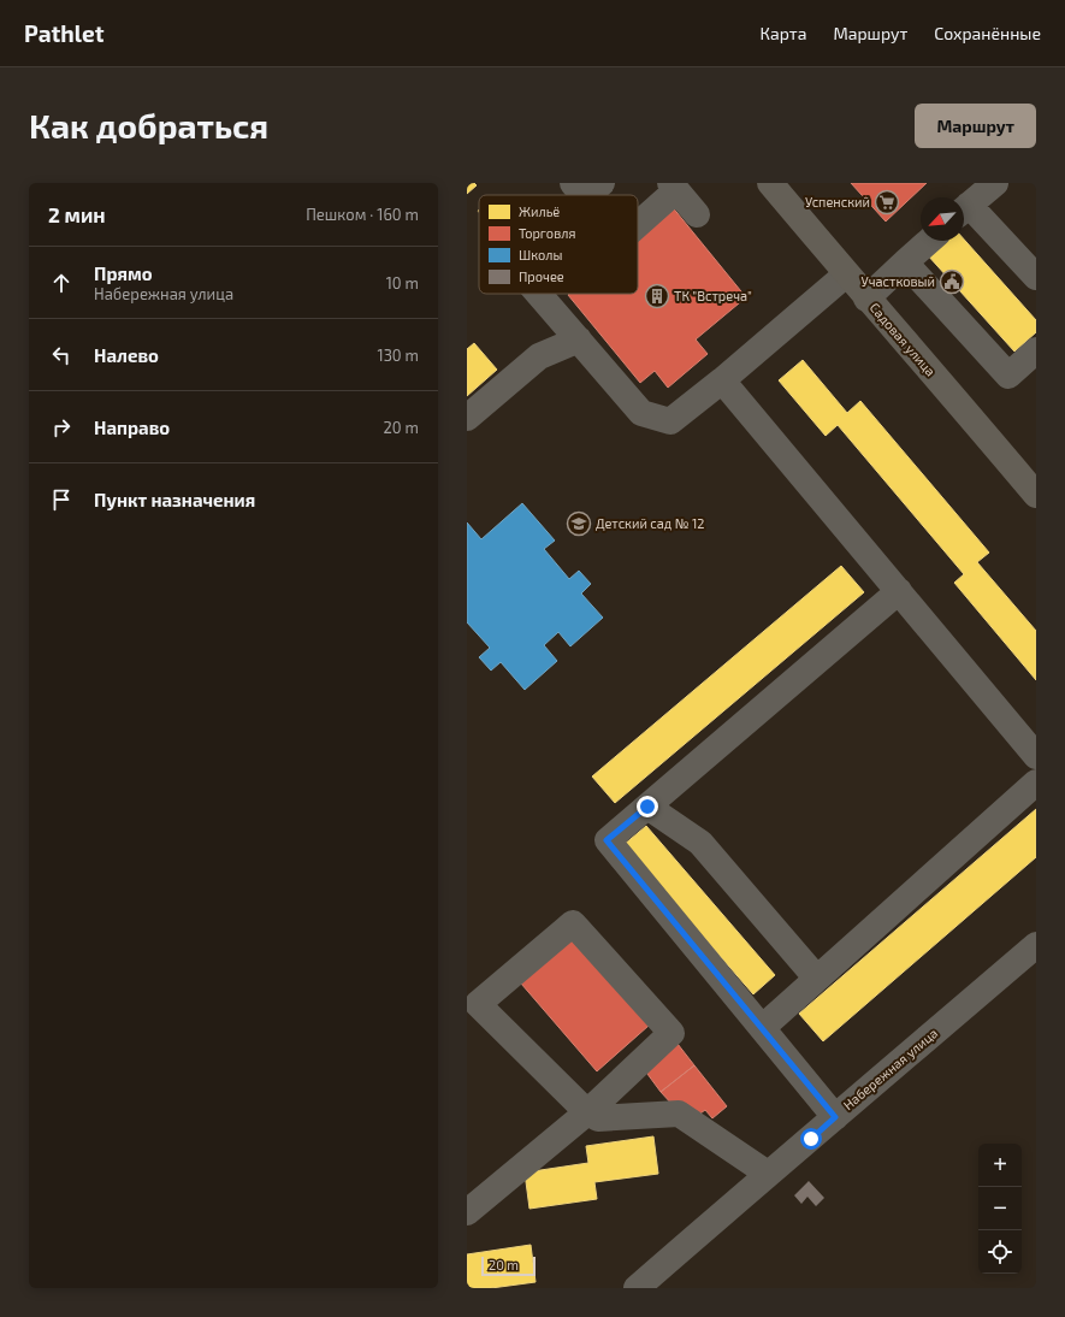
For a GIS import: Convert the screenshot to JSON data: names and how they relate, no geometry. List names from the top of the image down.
{
  "streets": {
    "main road": ["Садовая улица"],
    "street": ["Набережная улица"]
  },
  "places": {
    "supermarket": ["Успенский"],
    "public building": ["Участковый"],
    "building": ["ТК \"Встреча\""],
    "school or university": ["Детский сад № 12"]
  },
  "legend": [
    "Жильё",
    "Торговля",
    "Школы",
    "Прочее"
  ],
  "scale_bar": "20 m",
  "north": "bottom left",
  "page": {
    "header": "Pathlet",
    "nav": ["Карта", "Маршрут", "Сохранённые"],
    "buttons": "Маршрут",
    "title": "Как добраться",
    "heading": ["2 мин", "Пешком · 160 m"],
    "list": [
      ["Прямо", "Набережная улица", "10 m"],
      ["Налево", "130 m"],
      ["Направо", "20 m"],
      "Пункт назначения"
    ],
    "map_buttons": ["+", "−"],
    "scale": "20 m"
  }
}
